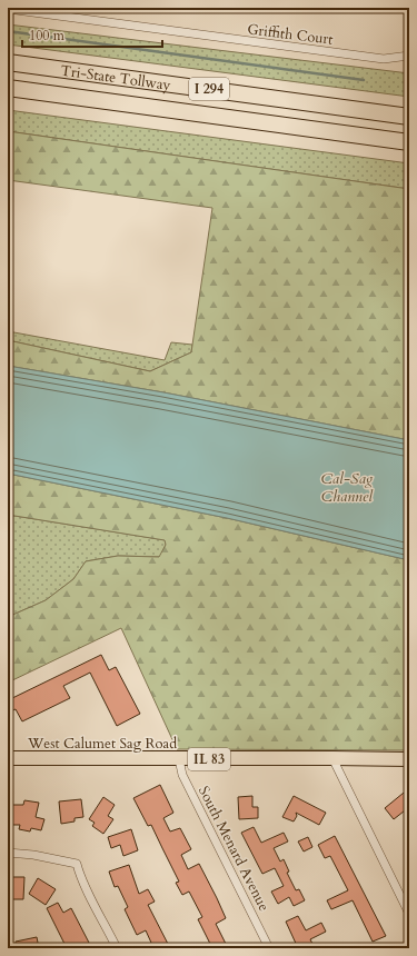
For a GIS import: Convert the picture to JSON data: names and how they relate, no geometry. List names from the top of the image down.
{
  "streets": {
    "highway": ["Tri-State Tollway", "I 294"],
    "main road": ["West Calumet Sag Road", "IL 83"],
    "street": ["Griffith Court", "South Menard Avenue"]
  },
  "crossings": [
    ["West Calumet Sag Road", "South Menard Avenue"]
  ],
  "water": ["Cal-Sag Channel"],
  "scale_bar": "100 m"
}
